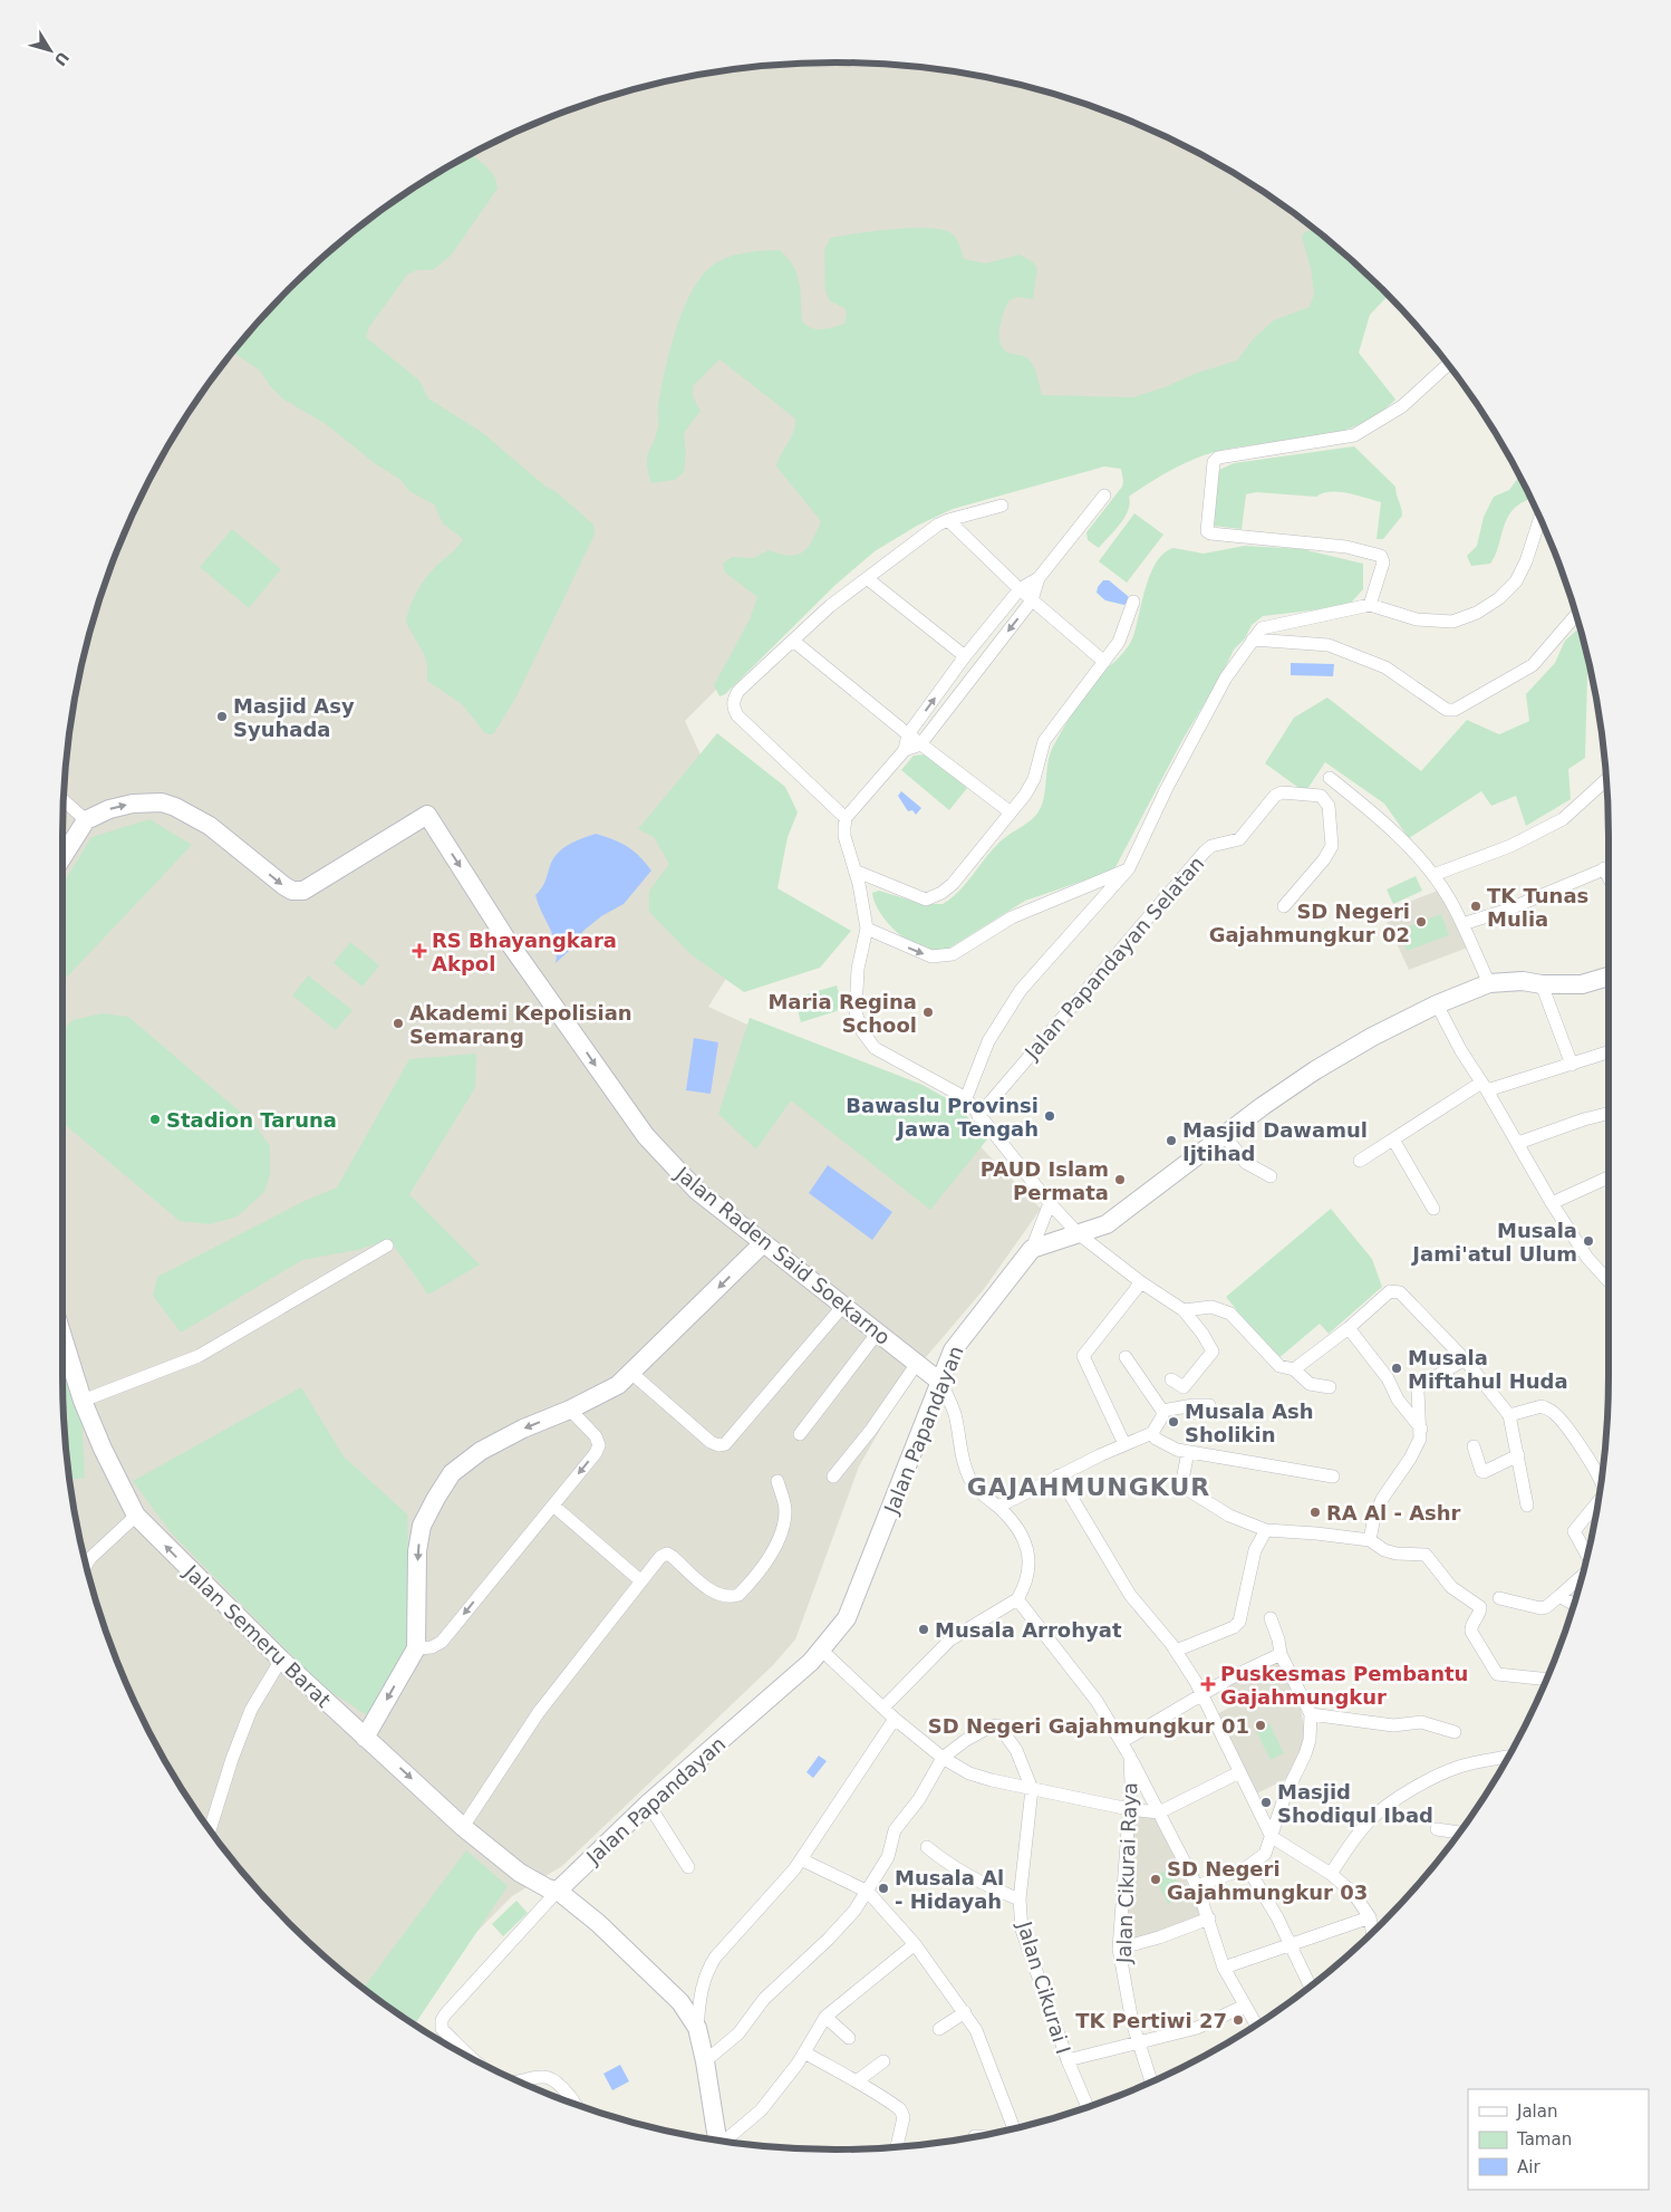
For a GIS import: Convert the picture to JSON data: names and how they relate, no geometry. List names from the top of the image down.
{
  "streets": {
    "street": [
      "Jalan Papandayan Selatan",
      "Jalan Raden Said Soekarno",
      "Jalan Papandayan",
      "Jalan Semeru Barat",
      "Jalan Cikurai Raya",
      "Jalan Cikurai I"
    ]
  },
  "crossings": [
    ["Jalan Raden Said Soekarno", "Jalan Papandayan"],
    ["Jalan Papandayan", "Jalan Semeru Barat"]
  ],
  "one_way": ["Jalan Raden Said Soekarno"],
  "districts": ["GAJAHMUNGKUR"],
  "places": {
    "other": [
      "Masjid Asy Syuhada",
      "TK Tunas Mulia",
      "SD Negeri Gajahmungkur 02",
      "Maria Regina School",
      "Akademi Kepolisian Semarang",
      "Bawaslu Provinsi Jawa Tengah",
      "Stadion Taruna",
      "Masjid Dawamul Ijtihad",
      "PAUD Islam Permata",
      "Musala Jami'atul Ulum",
      "Musala Miftahul Huda",
      "Musala Ash Sholikin",
      "RA Al - Ashr",
      "Musala Arrohyat",
      "SD Negeri Gajahmungkur 01",
      "Masjid Shodiqul Ibad",
      "SD Negeri Gajahmungkur 03",
      "Musala Al - Hidayah",
      "TK Pertiwi 27"
    ],
    "health": ["RS Bhayangkara Akpol", "Puskesmas Pembantu Gajahmungkur"]
  },
  "legend": ["Jalan", "Taman", "Air"],
  "north": "bottom right"
}
